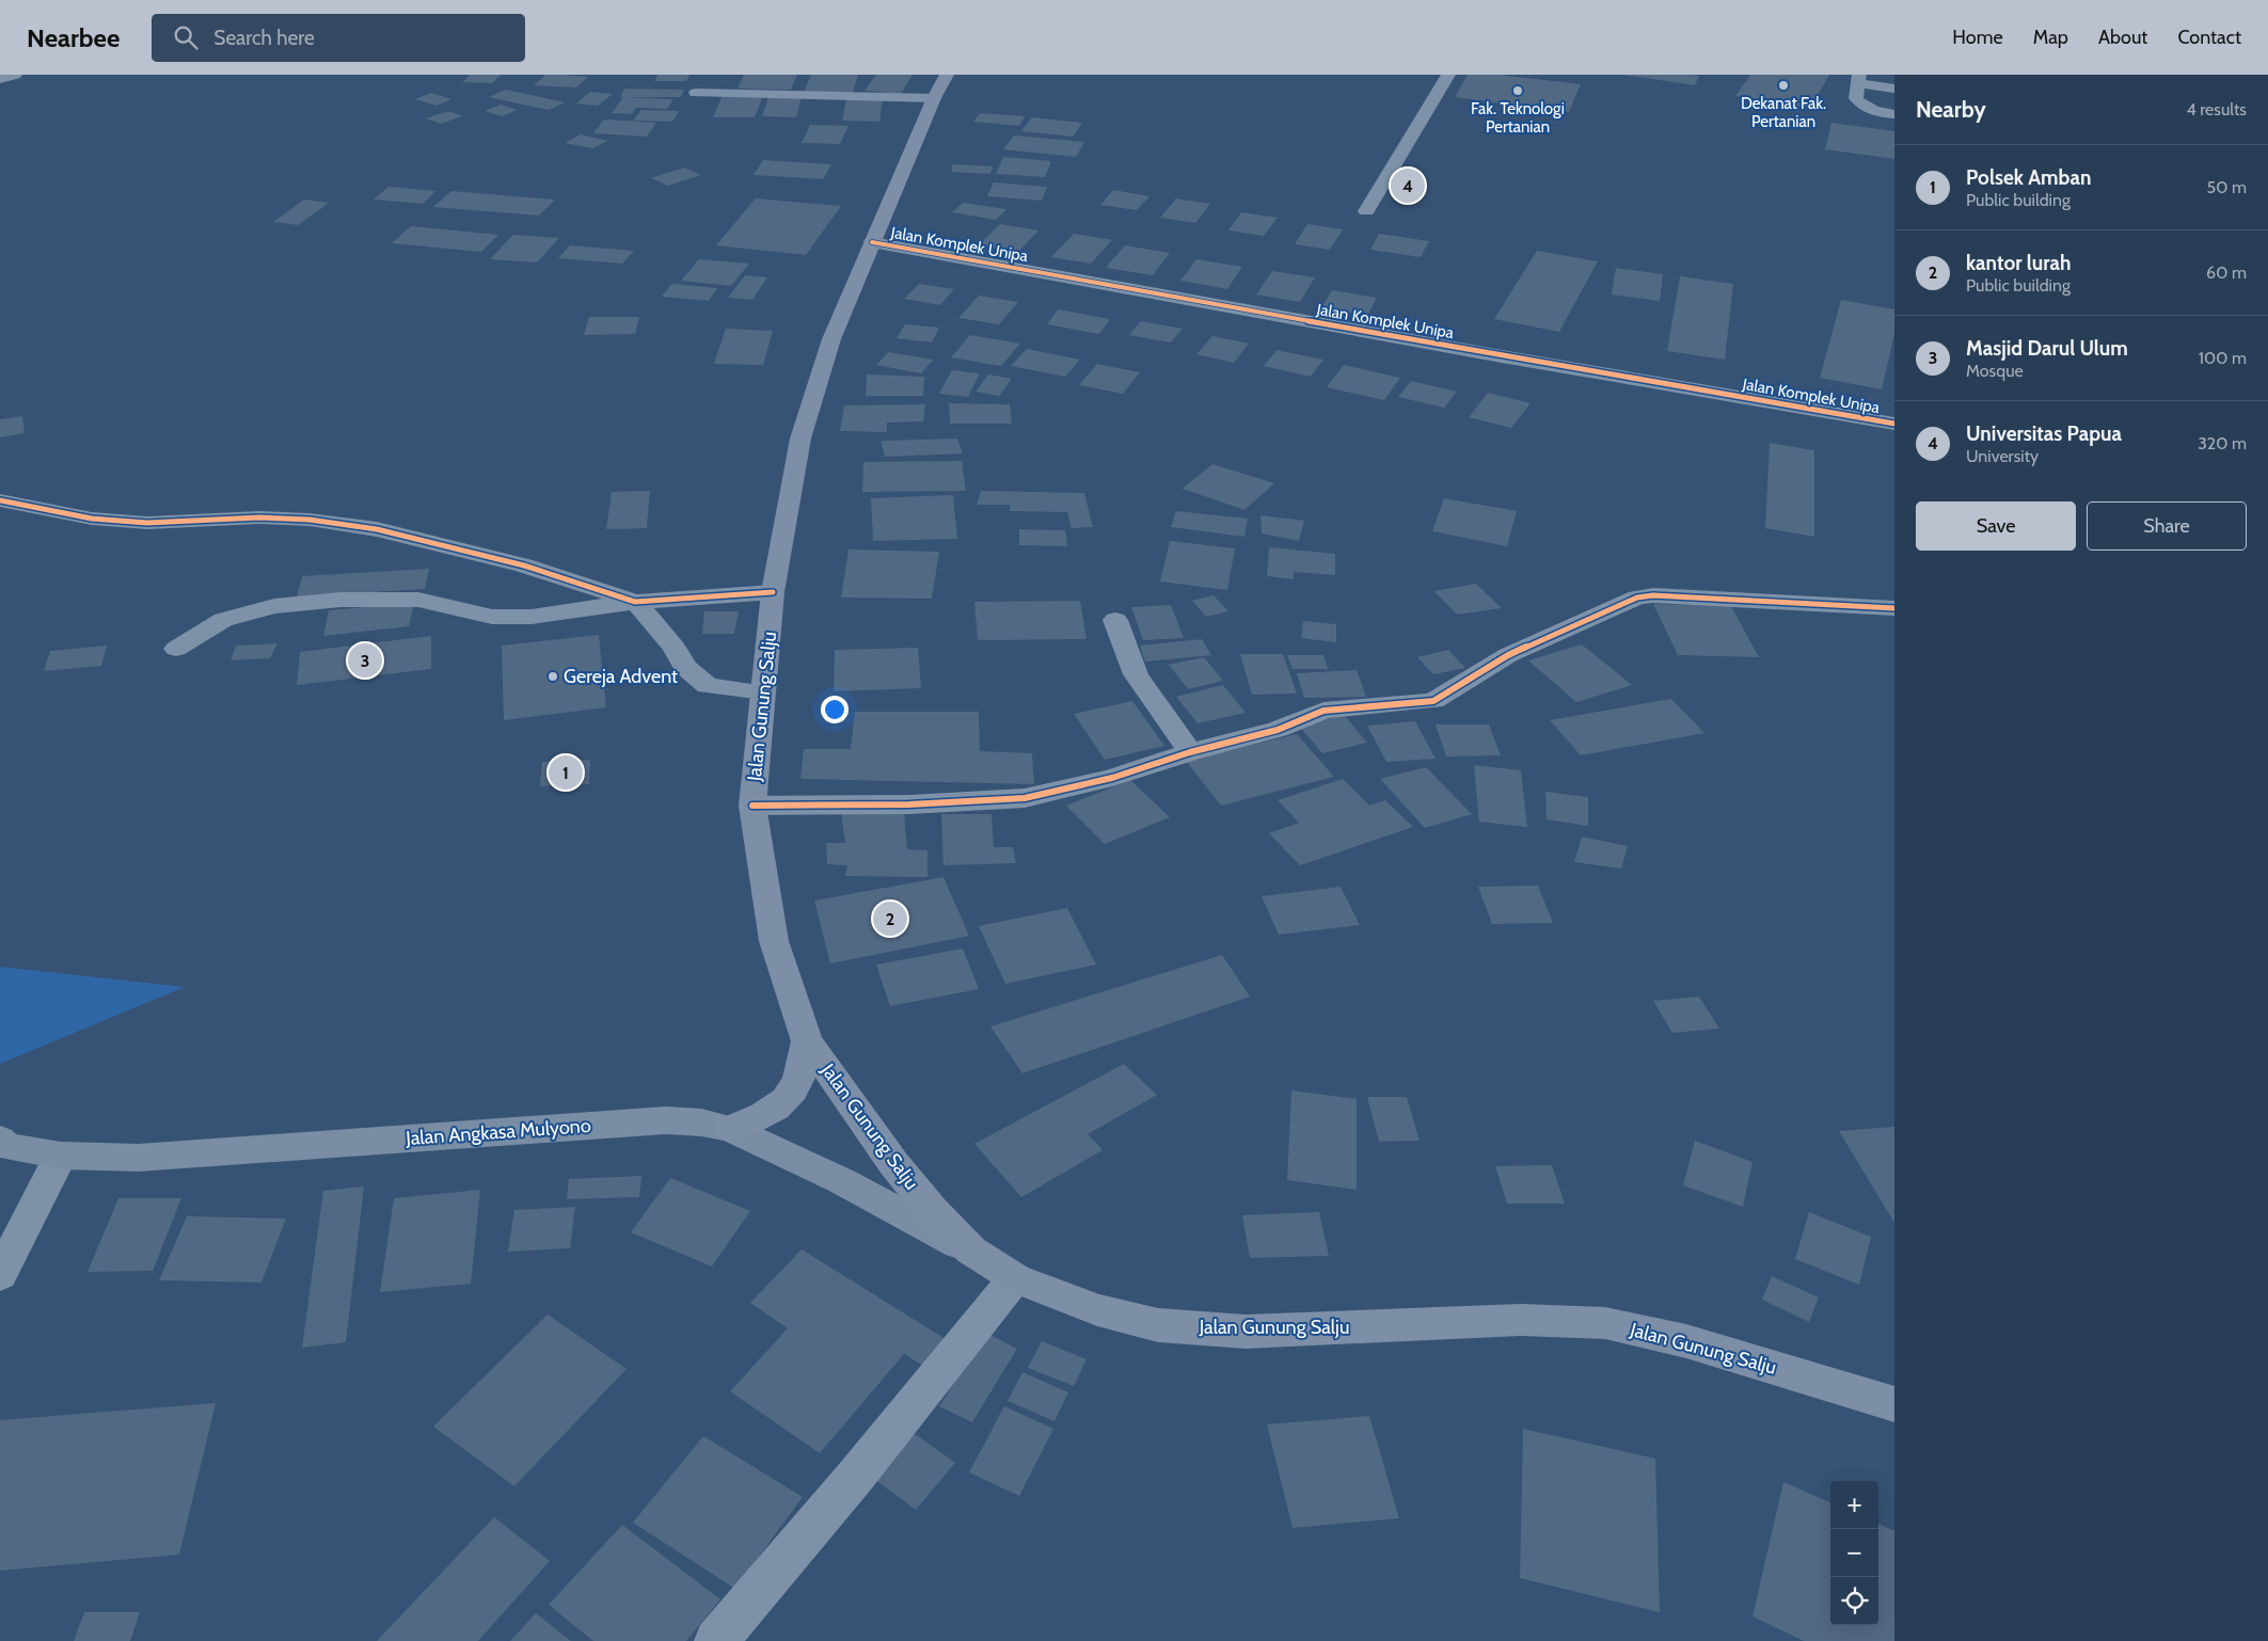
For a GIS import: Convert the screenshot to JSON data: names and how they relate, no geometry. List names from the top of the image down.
{
  "streets": {
    "main road": ["Jalan Gunung Salju", "Jalan Angkasa Mulyono"],
    "street": ["Jalan Komplek Unipa"]
  },
  "crossings": [
    ["Jalan Komplek Unipa", "Jalan Gunung Salju"],
    ["Jalan Gunung Salju", "Jalan Angkasa Mulyono"]
  ],
  "places": ["Dekanat Fak. Pertanian", "Fak. Teknologi Pertanian", "Gereja Advent"],
  "page": {
    "header": "Nearbee",
    "search": "Search here",
    "nav": [
      "Home",
      "Map",
      "About",
      "Contact"
    ],
    "heading": ["Nearby", "4 results"],
    "list": [
      {
        "mark": "1",
        "name": "Polsek Amban",
        "note": "Public building",
        "value": "50 m"
      },
      {
        "mark": "2",
        "name": "kantor lurah",
        "note": "Public building",
        "value": "60 m"
      },
      {
        "mark": "3",
        "name": "Masjid Darul Ulum",
        "note": "Mosque",
        "value": "100 m"
      },
      {
        "mark": "4",
        "name": "Universitas Papua",
        "note": "University",
        "value": "320 m"
      }
    ],
    "pins": [
      "4",
      "3",
      "1",
      "2"
    ],
    "buttons": ["Save", "Share"],
    "map_buttons": ["+", "−"]
  }
}
